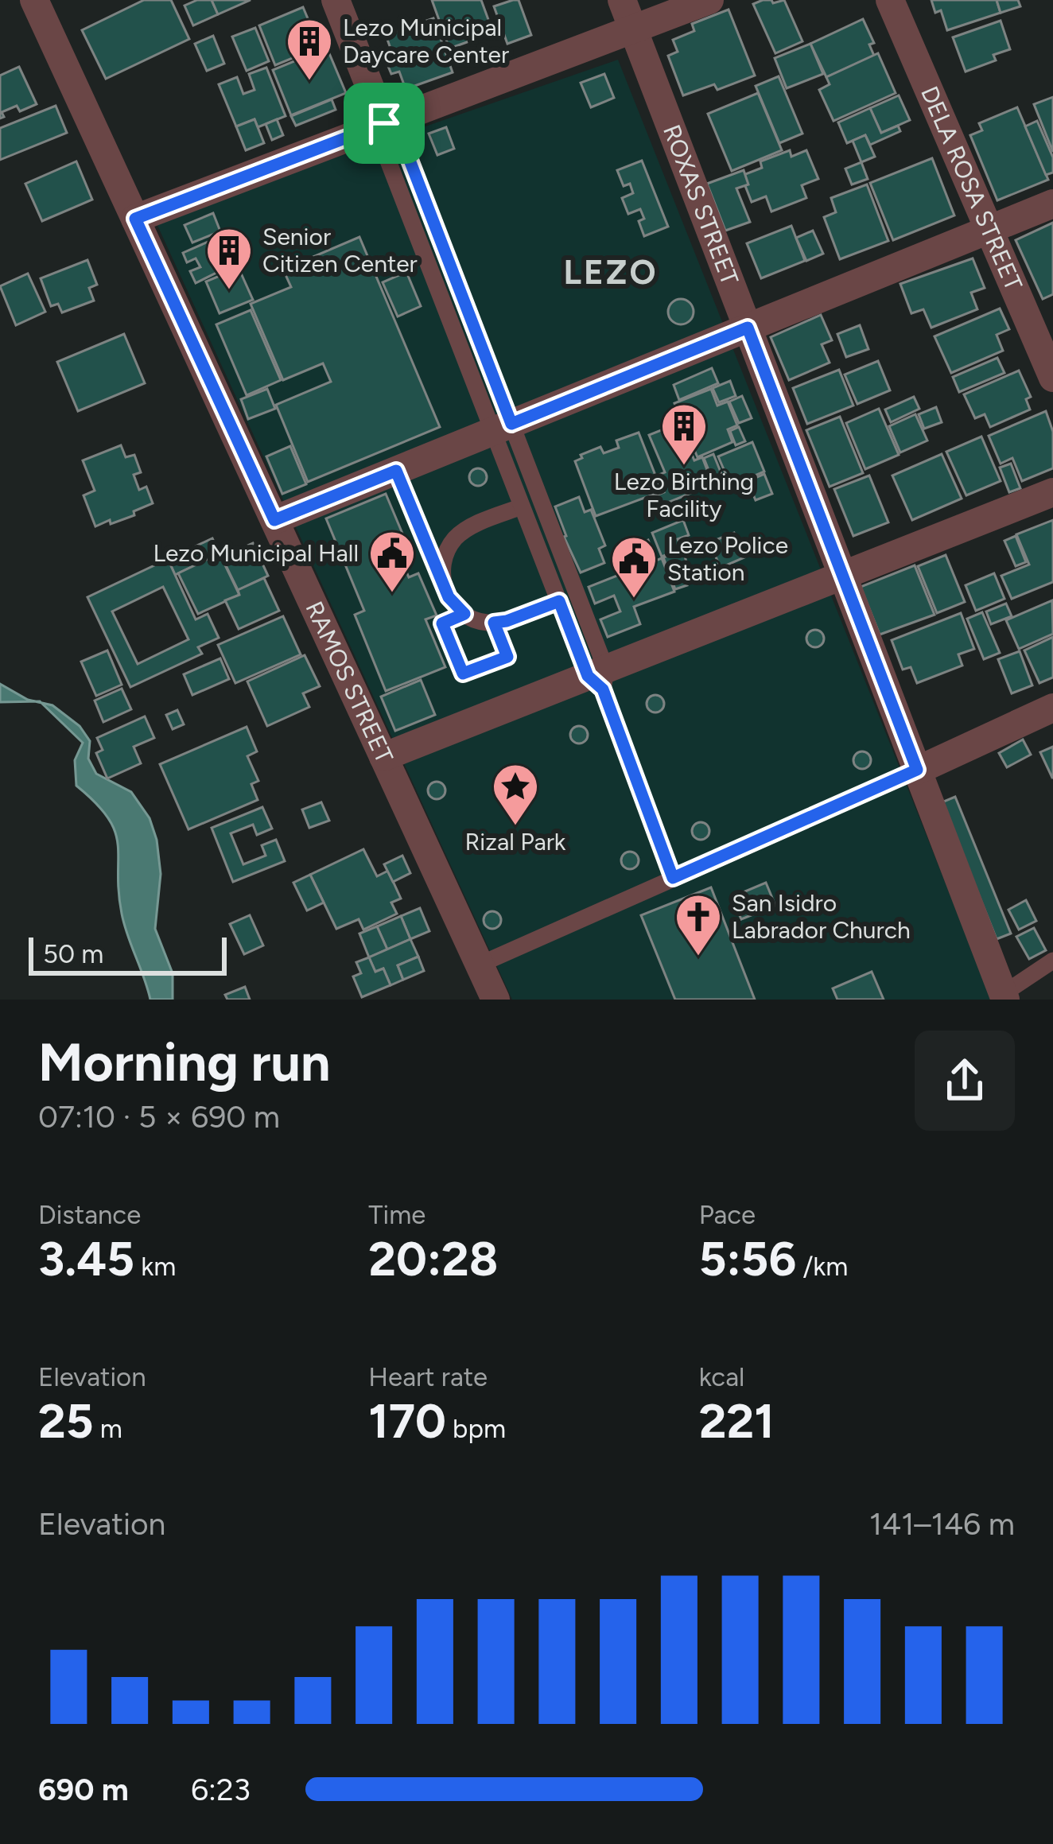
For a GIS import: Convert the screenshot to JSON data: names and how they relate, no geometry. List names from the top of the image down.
{
  "streets": {
    "street": ["DELA ROSA STREET", "ROXAS STREET", "RAMOS STREET"]
  },
  "districts": ["LEZO"],
  "places": {
    "building": ["Lezo Municipal Daycare Center", "Senior Citizen Center", "Lezo Birthing Facility"],
    "public building": ["Lezo Municipal Hall", "Lezo Police Station"],
    "place": ["Rizal Park"],
    "church": ["San Isidro Labrador Church"]
  },
  "scale_bar": "50 m",
  "page": {
    "scale": "50 m",
    "heading": ["Morning run", "07:10 · 5 × 690 m"],
    "stats": [
      ["Distance", "3.45 km"],
      ["Time", "20:28"],
      ["Pace", "5:56 /km"],
      ["Elevation", "25 m"],
      ["Heart rate", "170 bpm"],
      ["kcal", "221"]
    ],
    "chart": ["Elevation", "141–146 m"],
    "list": [
      {
        "name": "690 m",
        "note": "6:23"
      }
    ]
  }
}
